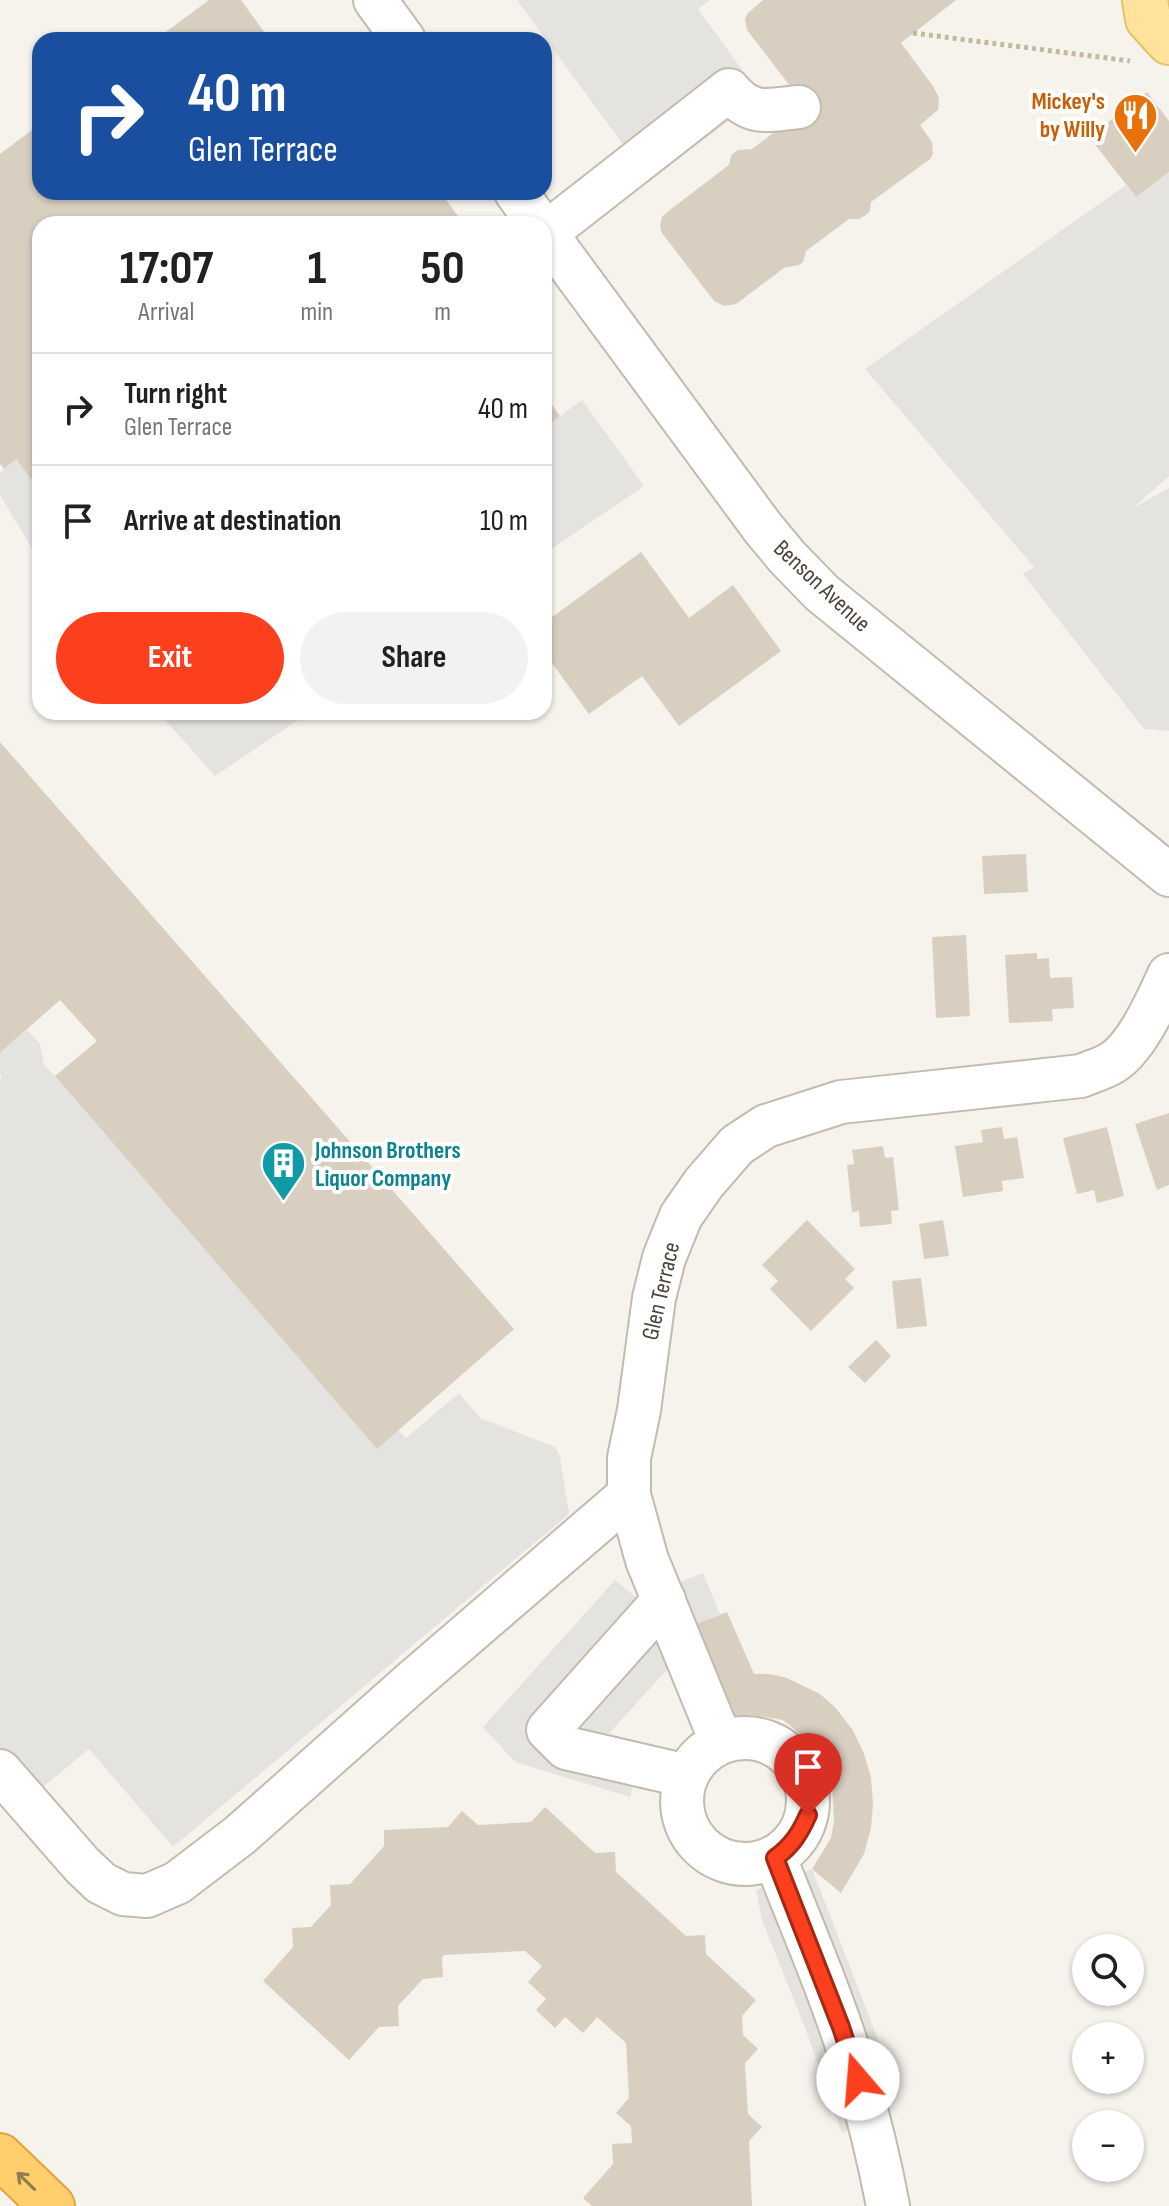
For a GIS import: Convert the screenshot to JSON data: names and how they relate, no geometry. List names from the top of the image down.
{
  "streets": {
    "street": ["Benson Avenue", "Glen Terrace"]
  },
  "places": {
    "restaurant": ["Mickey's by Willy"],
    "building": ["Johnson Brothers Liquor Company"]
  },
  "page": {
    "turn": ["40 m", "Glen Terrace"],
    "eta": [
      "17:07",
      "Arrival",
      "1",
      "min",
      "50",
      "m"
    ],
    "list": [
      {
        "name": "Turn right",
        "note": "Glen Terrace",
        "value": "40 m"
      },
      {
        "name": "Arrive at destination",
        "value": "10 m"
      }
    ],
    "buttons": ["Exit", "Share"],
    "map_buttons": ["+", "−"]
  }
}
